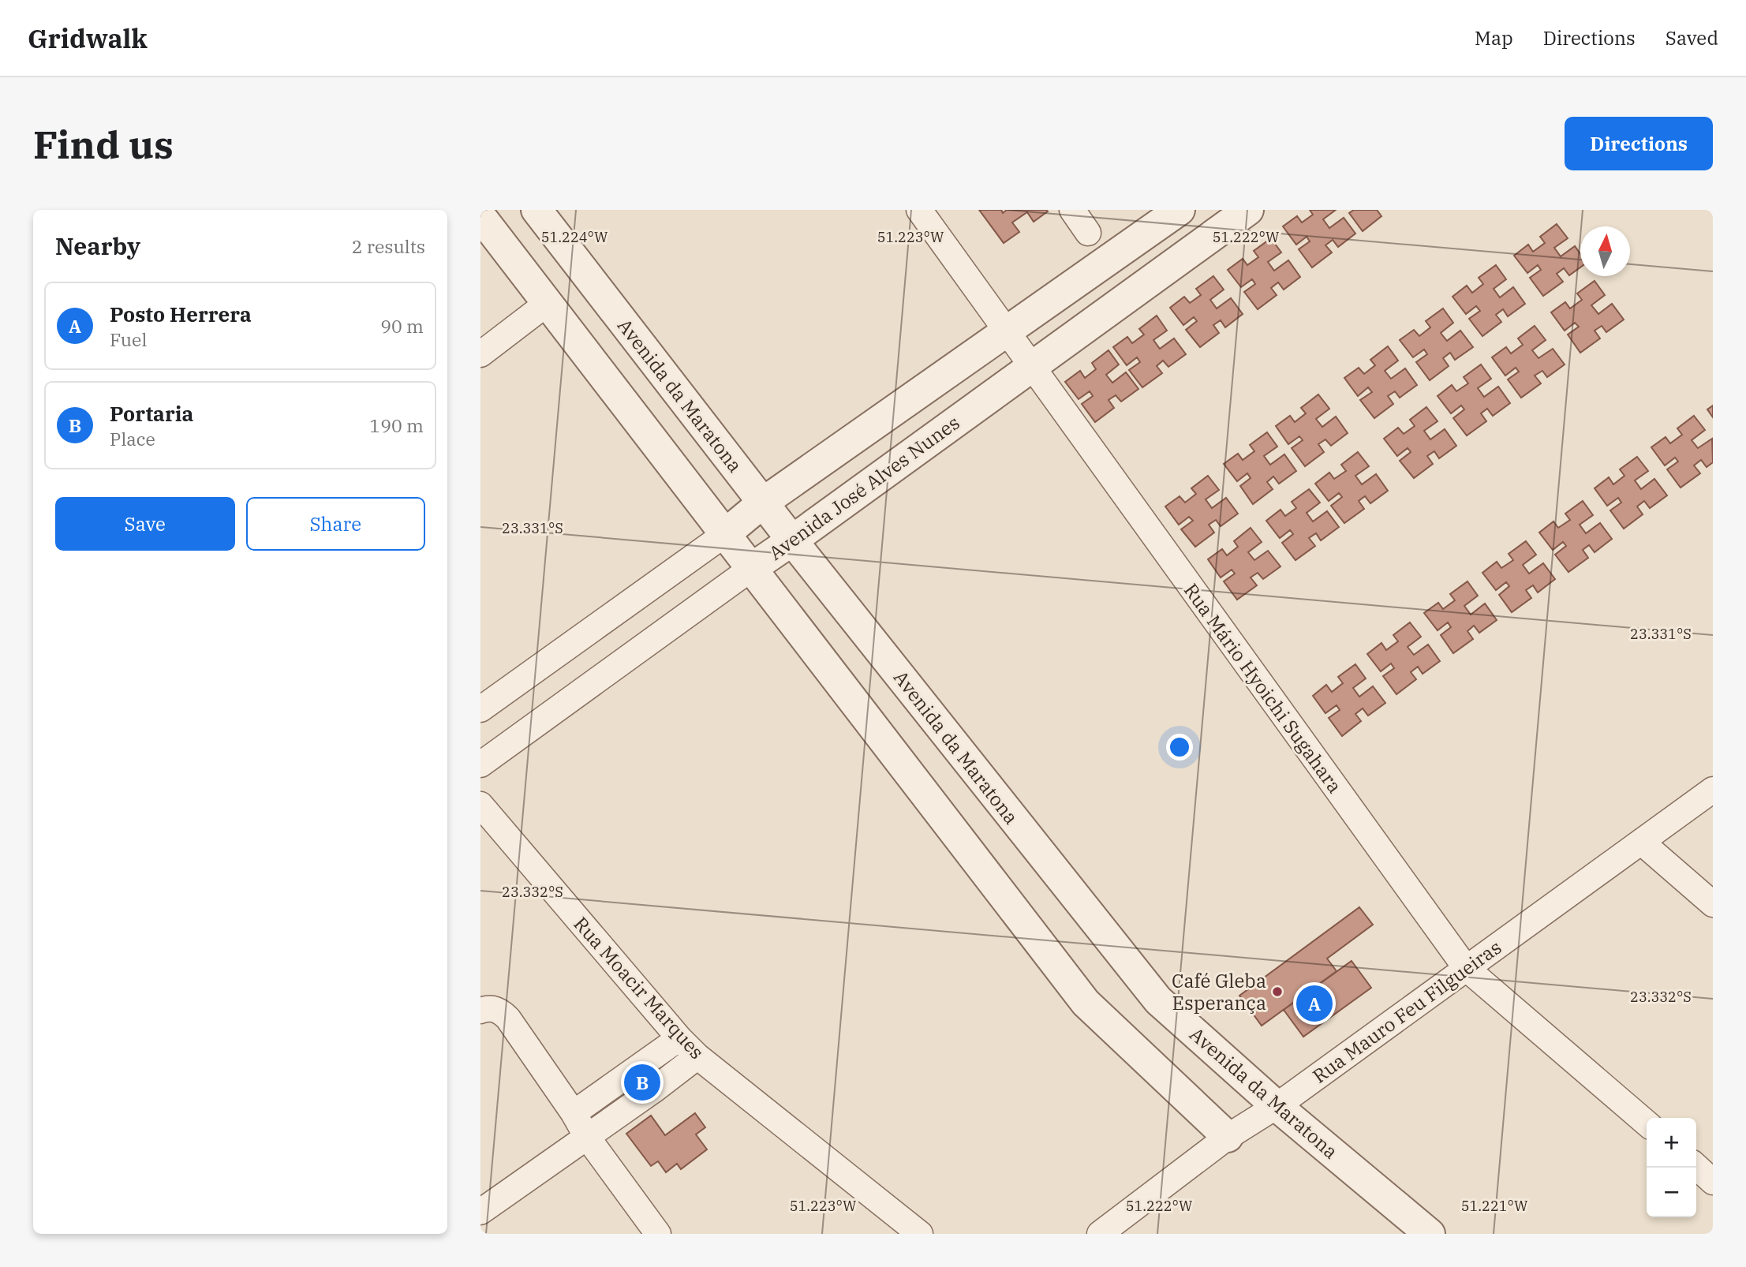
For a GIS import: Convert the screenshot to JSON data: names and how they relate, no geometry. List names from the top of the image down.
{
  "streets": {
    "street": [
      "Avenida da Maratona",
      "Avenida José Alves Nunes",
      "Rua Mário Hyoichi Sugahara",
      "Rua Moacir Marques",
      "Rua Mauro Feu Filgueiras"
    ]
  },
  "crossings": [
    ["Avenida da Maratona", "Avenida José Alves Nunes"],
    ["Avenida da Maratona", "Rua Mauro Feu Filgueiras"],
    ["Avenida José Alves Nunes", "Rua Mário Hyoichi Sugahara"],
    ["Rua Mário Hyoichi Sugahara", "Rua Mauro Feu Filgueiras"]
  ],
  "places": ["Café Gleba Esperança"],
  "north": "top",
  "page": {
    "header": "Gridwalk",
    "nav": ["Map", "Directions", "Saved"],
    "buttons": [
      "Directions",
      ["Save", "Share"]
    ],
    "title": "Find us",
    "heading": ["Nearby", "2 results"],
    "list": [
      {
        "mark": "A",
        "name": "Posto Herrera",
        "note": "Fuel",
        "value": "90 m"
      },
      {
        "mark": "B",
        "name": "Portaria",
        "note": "Place",
        "value": "190 m"
      }
    ],
    "pins": ["A", "B"],
    "map_buttons": ["+", "−"]
  },
  "coordinates": [
    "51.224°W",
    "51.223°W",
    "51.222°W",
    "23.331°S",
    "23.332°S",
    "51.221°W"
  ]
}
